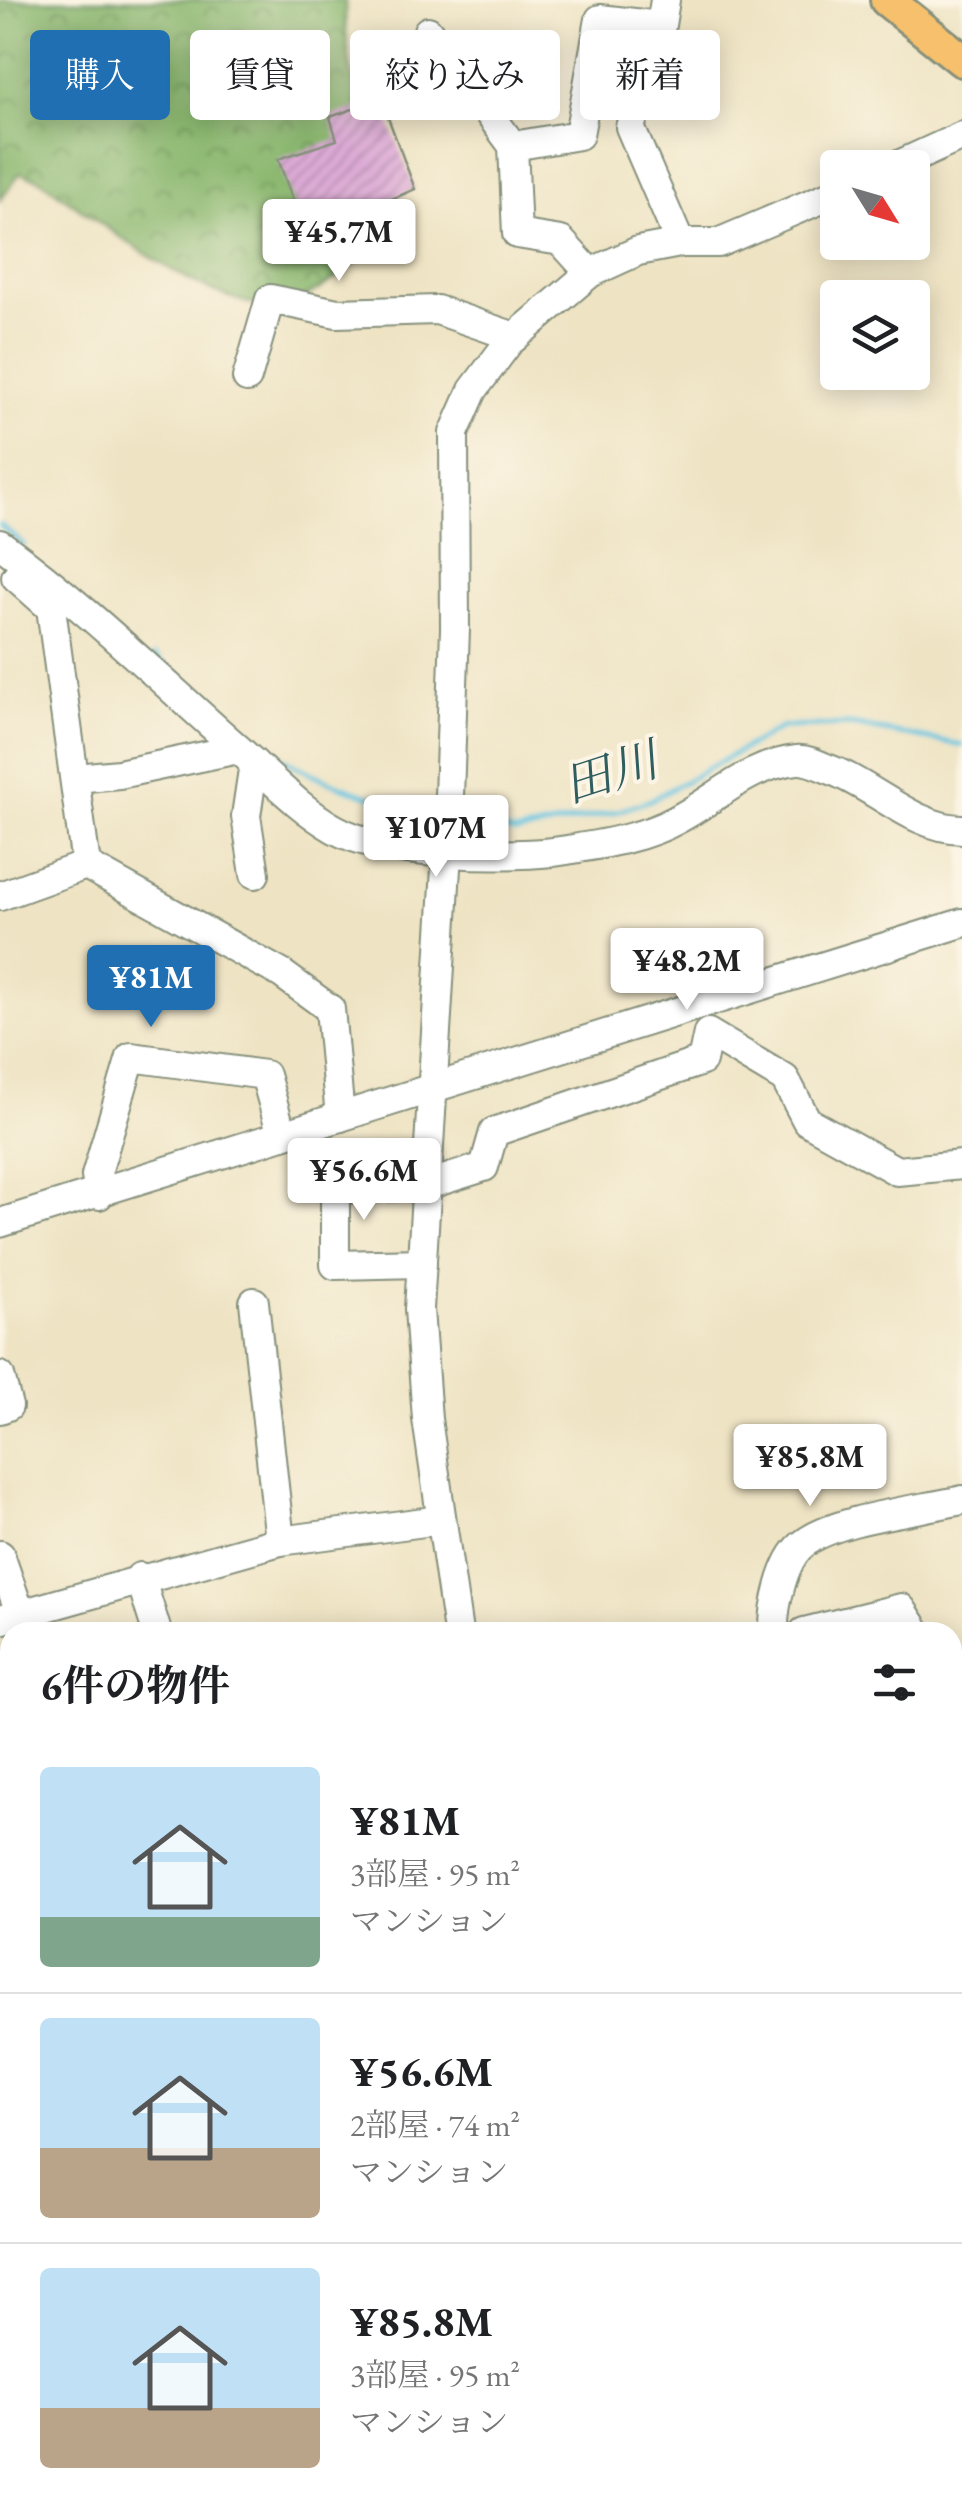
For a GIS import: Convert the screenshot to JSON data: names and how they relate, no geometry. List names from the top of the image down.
{
  "water": ["田川"],
  "north": "bottom right",
  "page": {
    "chip": [
      "購入",
      "賃貸",
      "絞り込み",
      "新着"
    ],
    "price": [
      "¥45.7M",
      "¥107M",
      "¥48.2M",
      "¥81M",
      "¥56.6M",
      "¥85.8M"
    ],
    "heading": "6件の物件",
    "list": [
      {
        "name": "¥81M",
        "note": "3部屋 · 95 m² · マンション"
      },
      {
        "name": "¥56.6M",
        "note": "2部屋 · 74 m² · マンション"
      },
      {
        "name": "¥85.8M",
        "note": "3部屋 · 95 m² · マンション"
      }
    ]
  }
}
